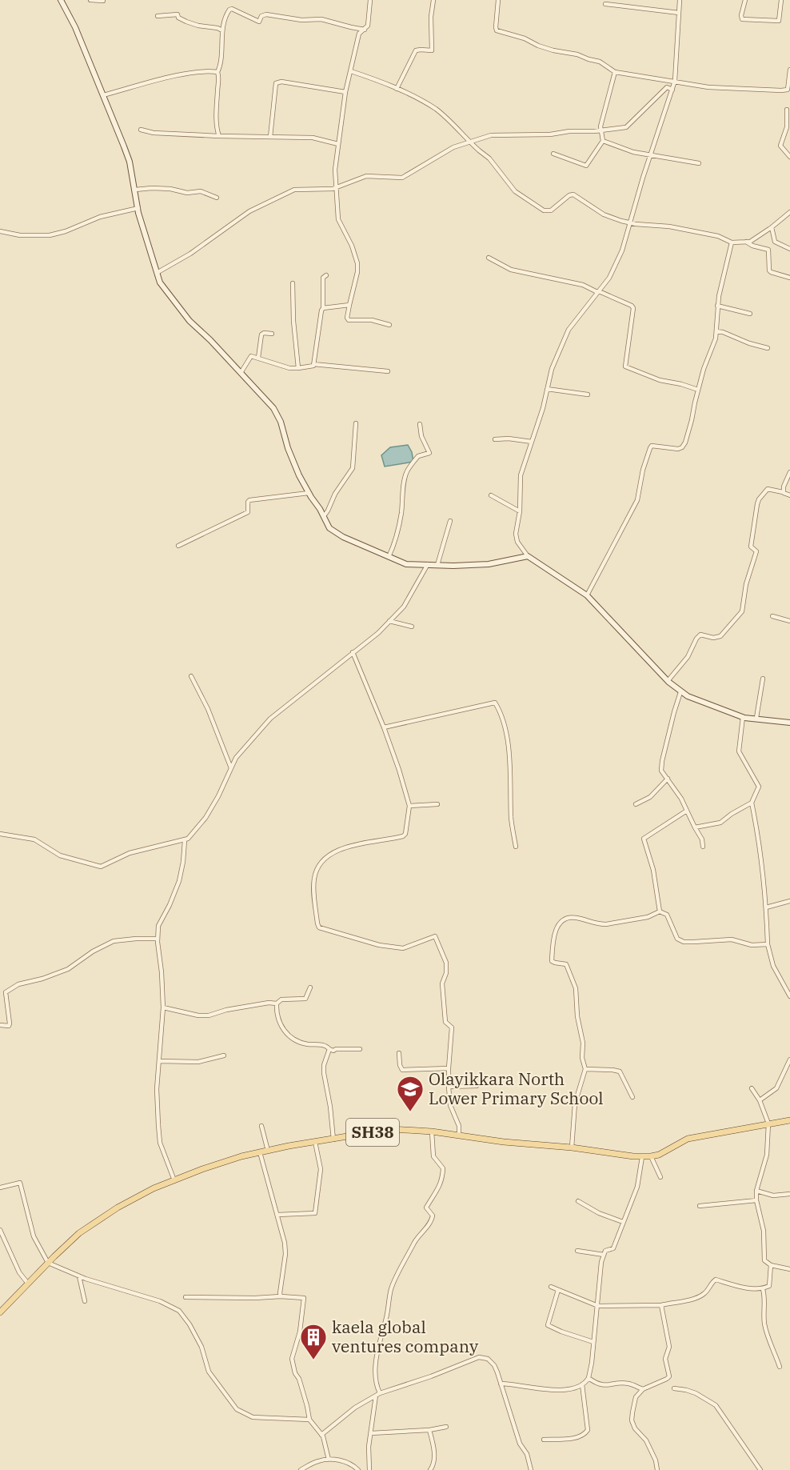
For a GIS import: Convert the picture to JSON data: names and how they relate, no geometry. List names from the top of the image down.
{
  "streets": {
    "main road": ["SH38"]
  },
  "places": {
    "school or university": ["Olayikkara North Lower Primary School"],
    "building": ["kaela global ventures company"]
  }
}
